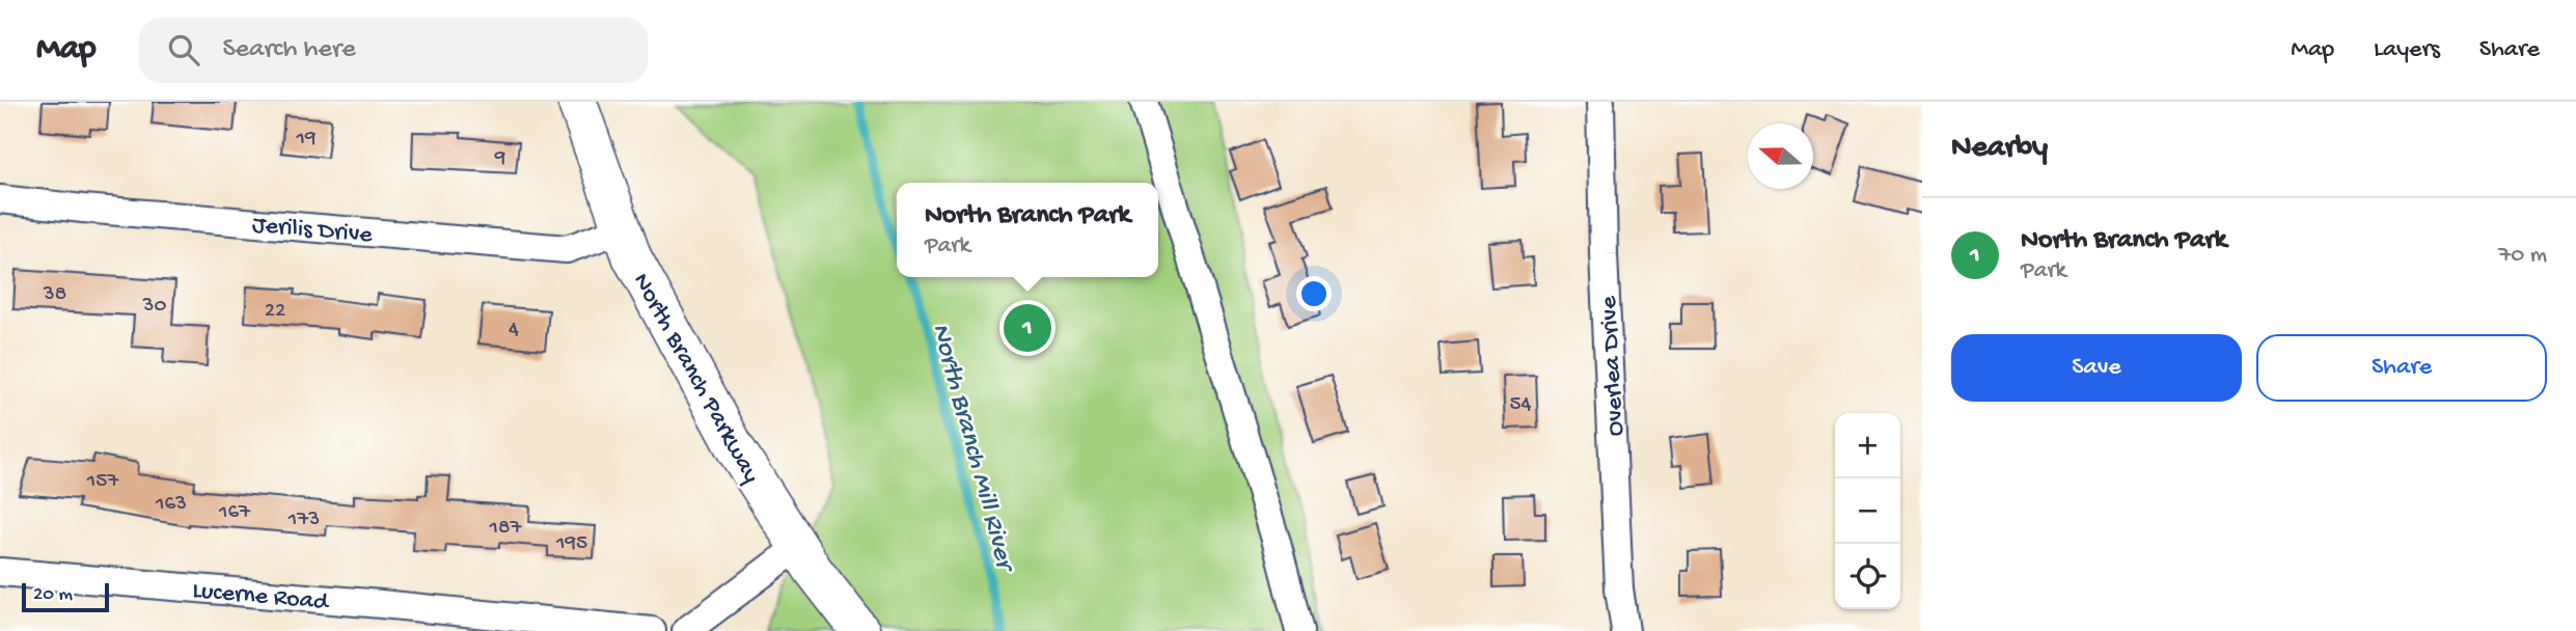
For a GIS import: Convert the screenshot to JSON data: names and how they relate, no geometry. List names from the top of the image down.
{
  "streets": {
    "street": [
      "Jerilis Drive",
      "Overlea Drive",
      "North Branch Parkway",
      "Lucerne Road"
    ]
  },
  "crossings": [
    ["Jerilis Drive", "North Branch Parkway"]
  ],
  "water": ["North Branch Mill River"],
  "house_numbers": [
    "19",
    "9",
    "38",
    "30",
    "22",
    "4",
    "54",
    "157",
    "163",
    "167",
    "173",
    "187",
    "195"
  ],
  "scale_bar": "20 m",
  "north": "left",
  "page": {
    "header": "Map",
    "search": "Search here",
    "nav": ["Map", "Layers", "Share"],
    "heading": "Nearby",
    "popup": ["North Branch Park", "Park"],
    "list": [
      {
        "mark": "1",
        "name": "North Branch Park",
        "note": "Park",
        "value": "70 m"
      }
    ],
    "pins": "1",
    "buttons": ["Save", "Share"],
    "map_buttons": ["+", "−"],
    "scale": "20 m"
  }
}
